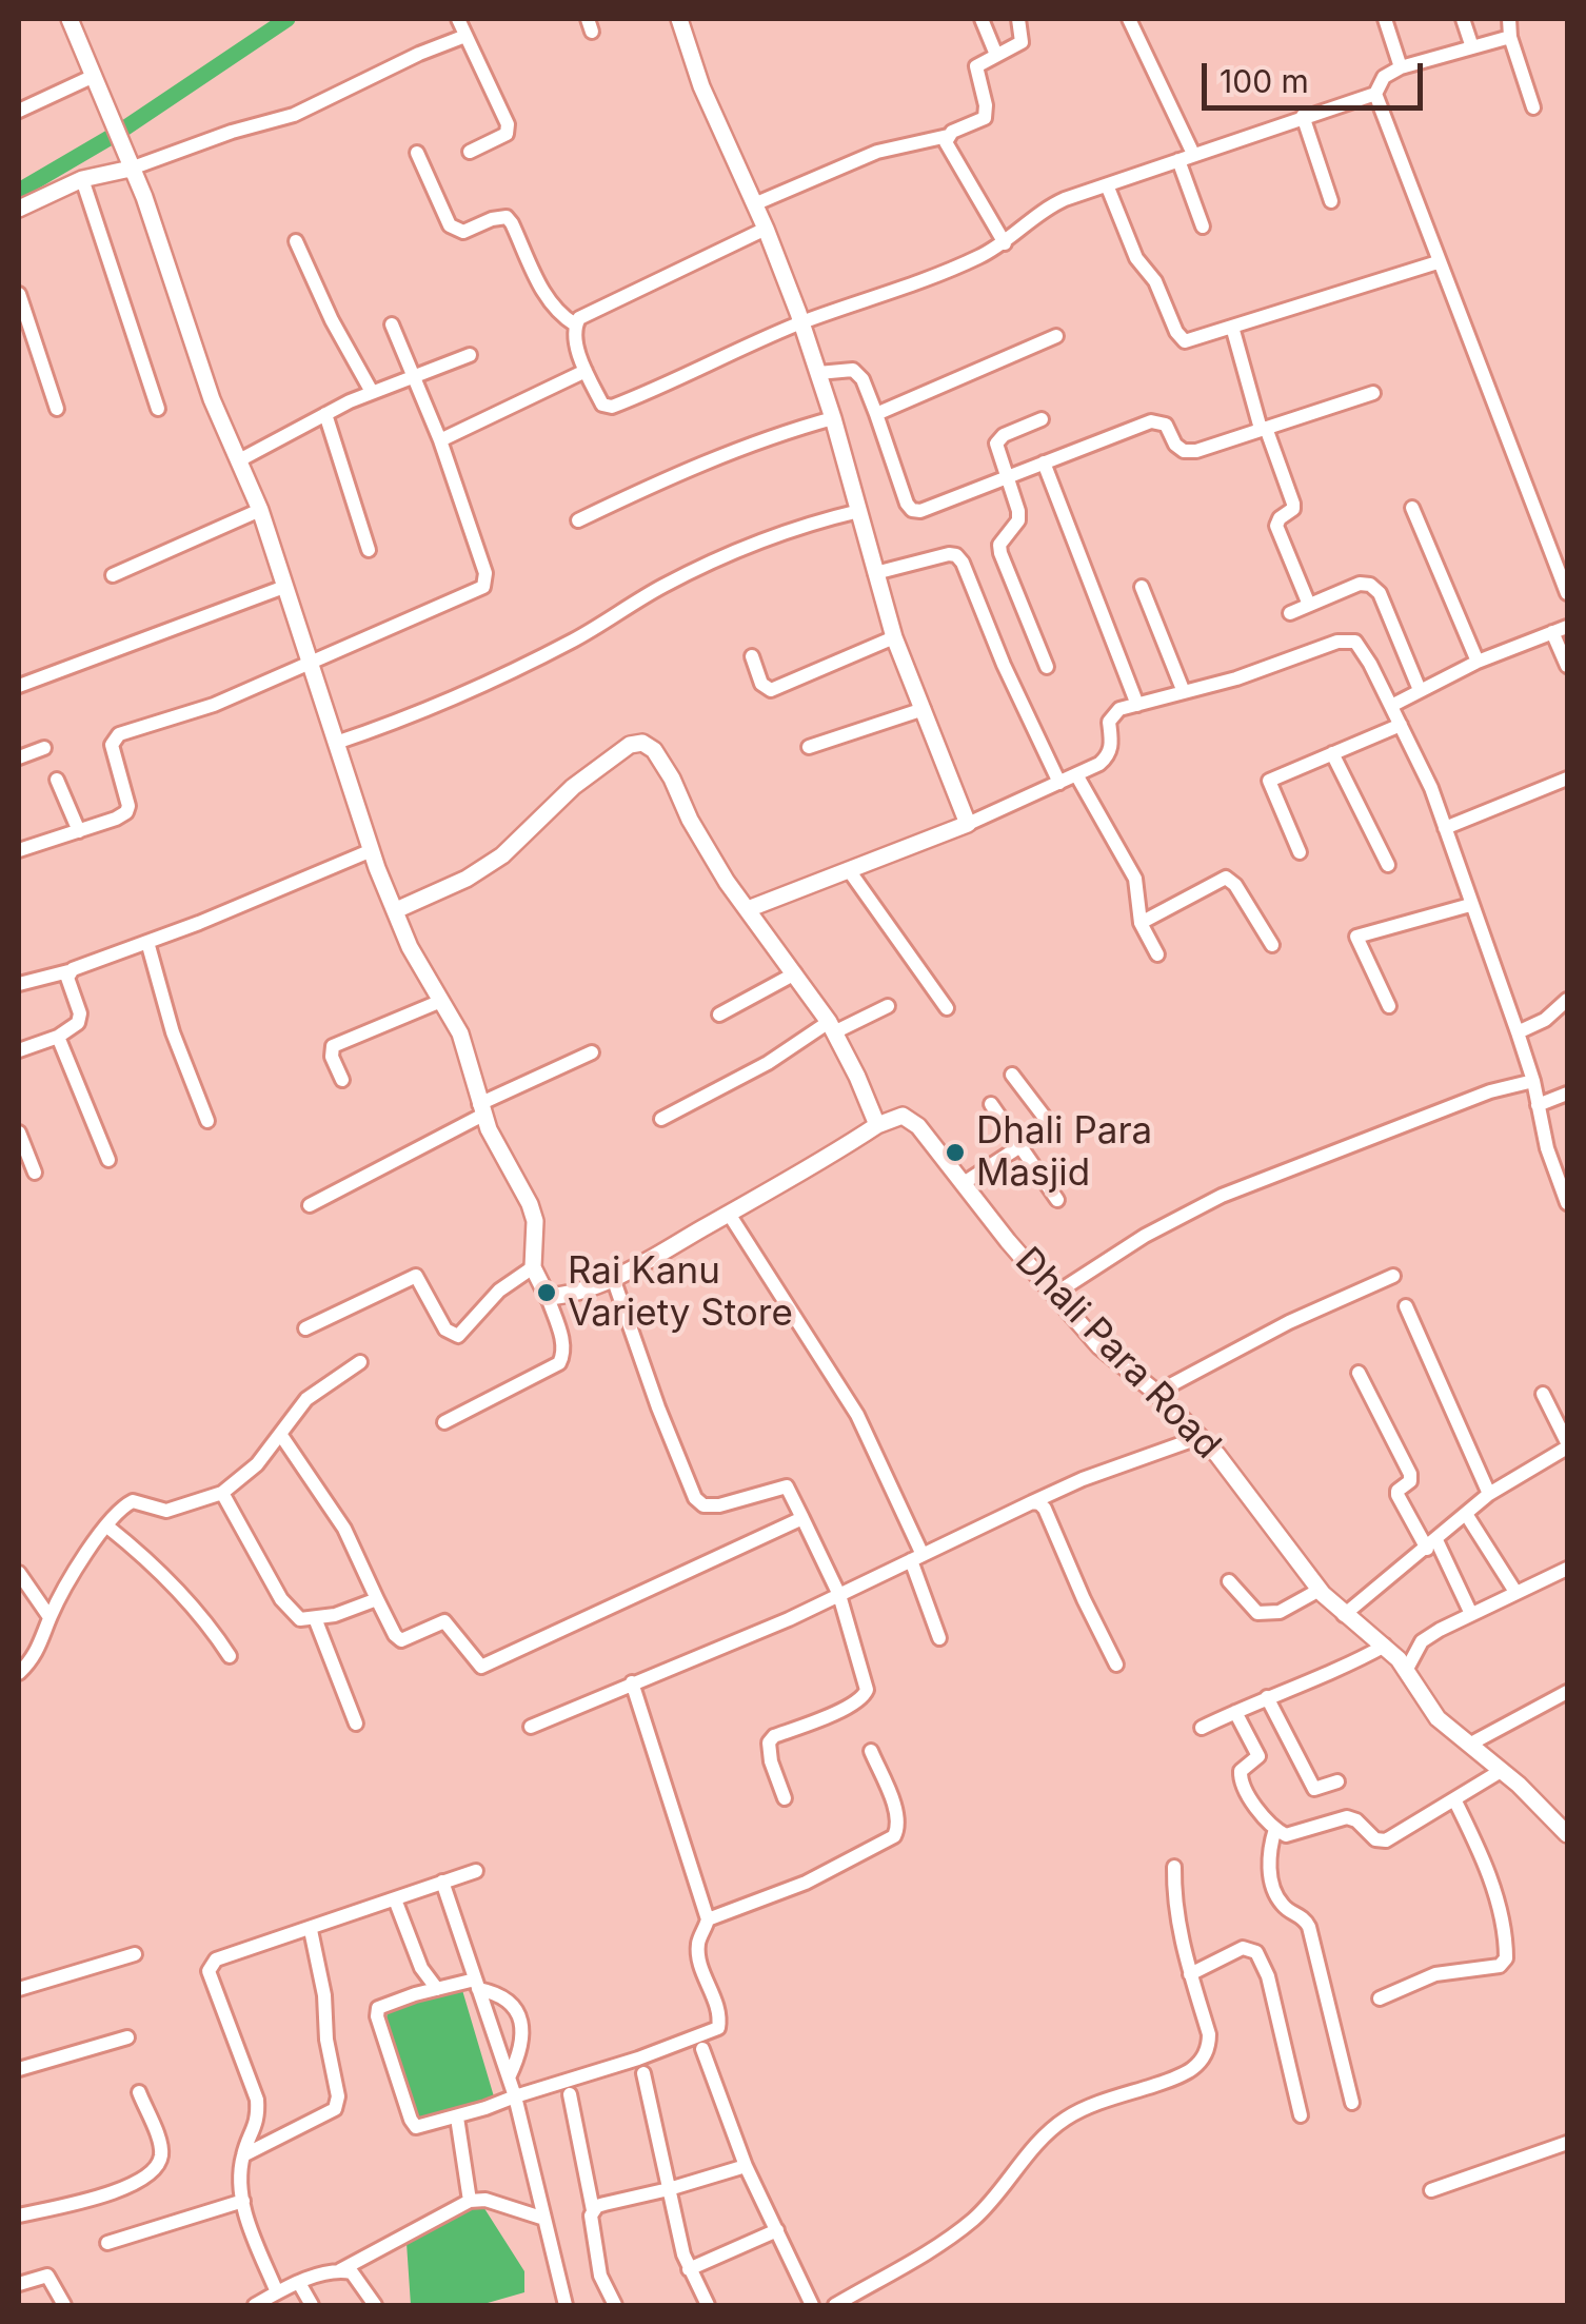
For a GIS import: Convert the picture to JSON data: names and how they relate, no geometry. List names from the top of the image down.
{
  "streets": {
    "street": ["Dhali Para Road"]
  },
  "places": ["Dhali Para Masjid", "Rai Kanu Variety Store"],
  "scale_bar": "100 m"
}
